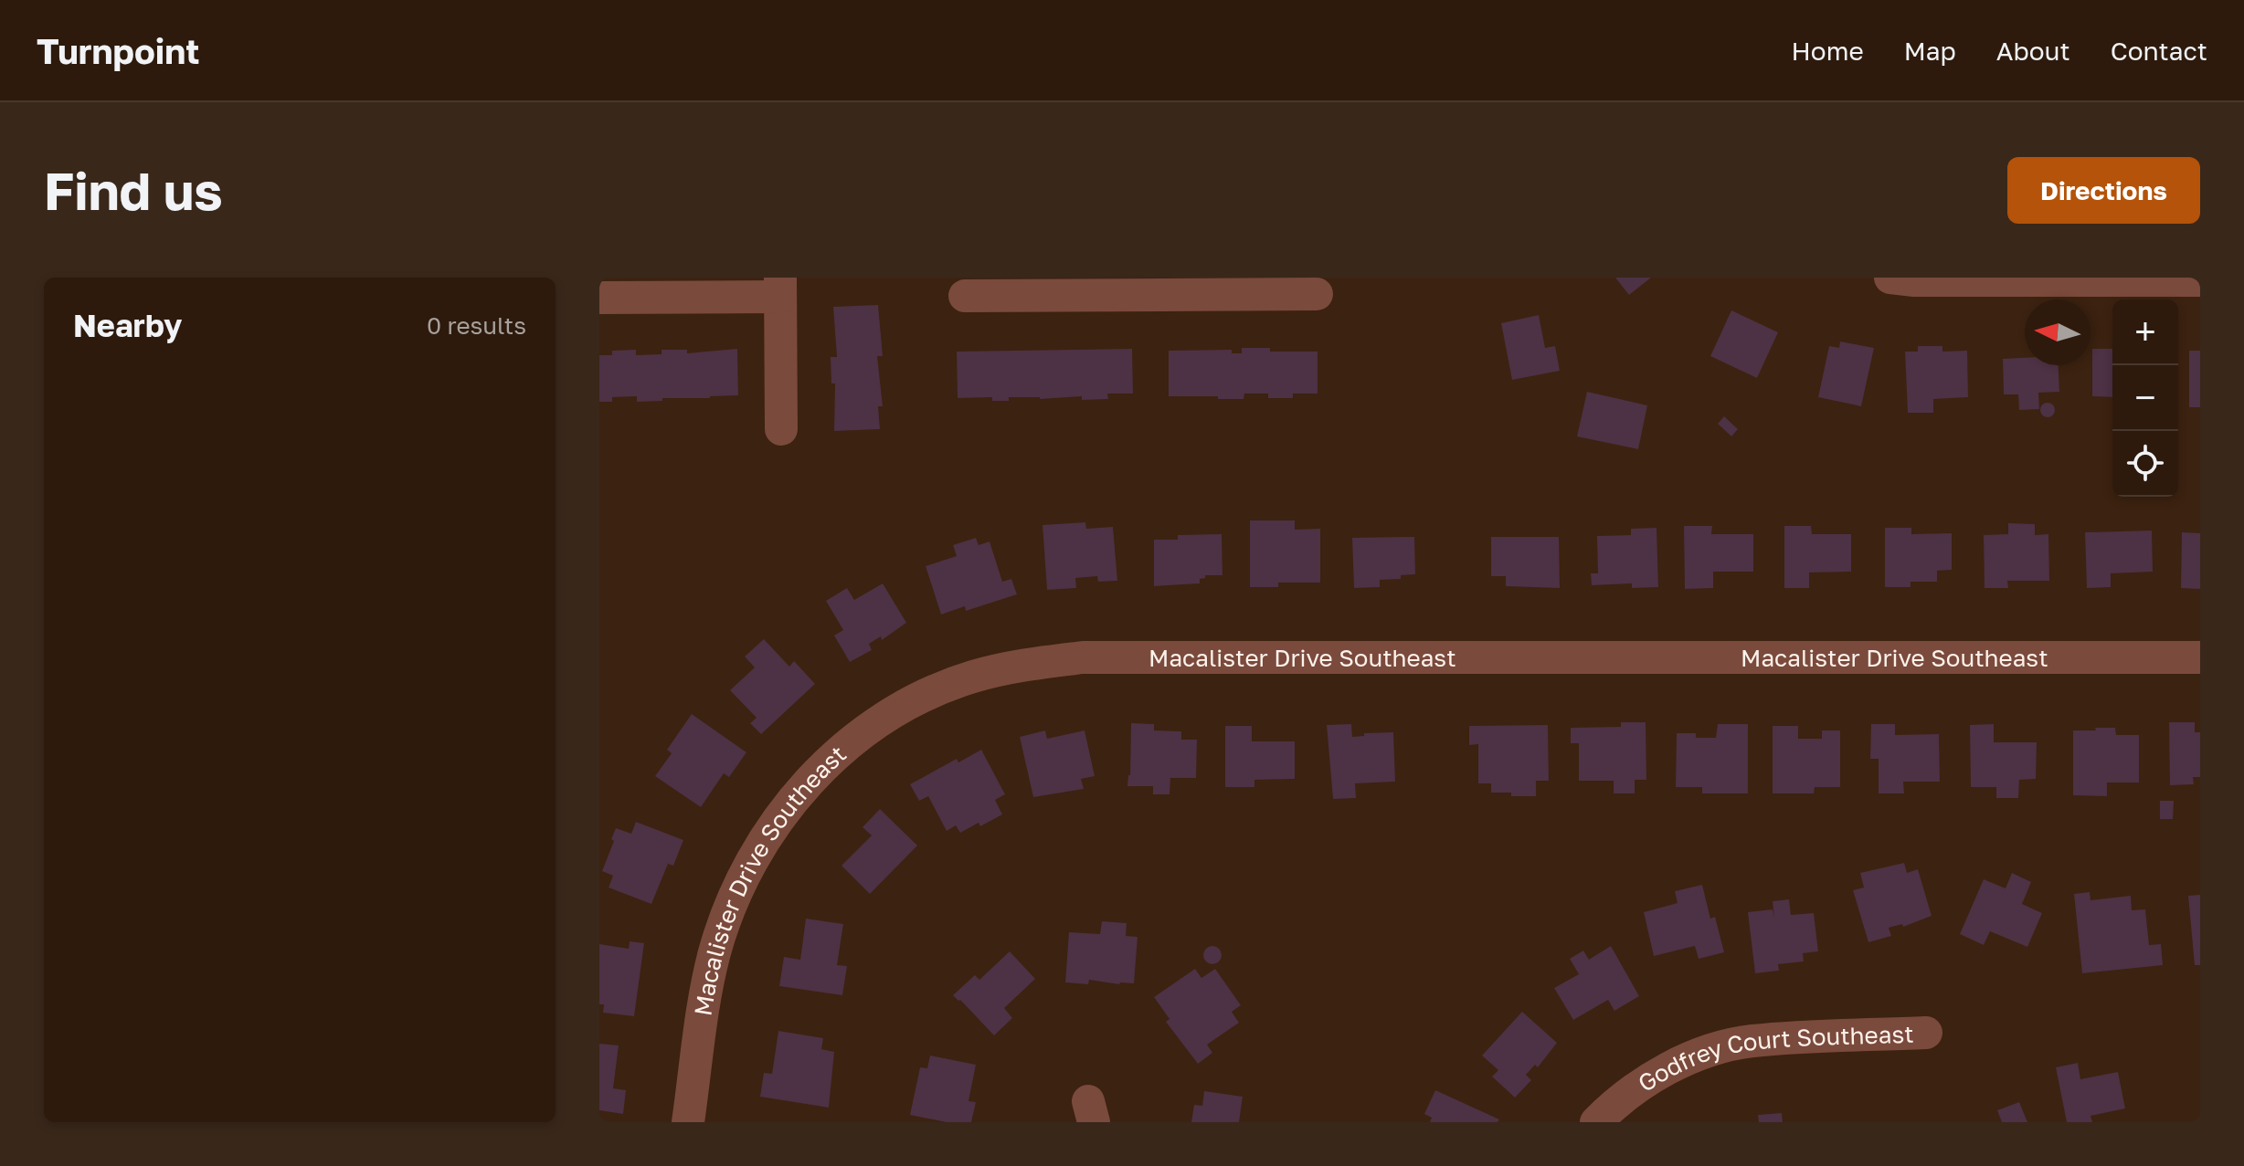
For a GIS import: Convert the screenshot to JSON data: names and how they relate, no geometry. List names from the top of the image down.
{
  "streets": {
    "street": ["Macalister Drive Southeast", "Godfrey Court Southeast"]
  },
  "north": "left",
  "page": {
    "header": "Turnpoint",
    "nav": [
      "Home",
      "Map",
      "About",
      "Contact"
    ],
    "buttons": "Directions",
    "title": "Find us",
    "heading": ["Nearby", "0 results"],
    "map_buttons": ["+", "−"]
  }
}
